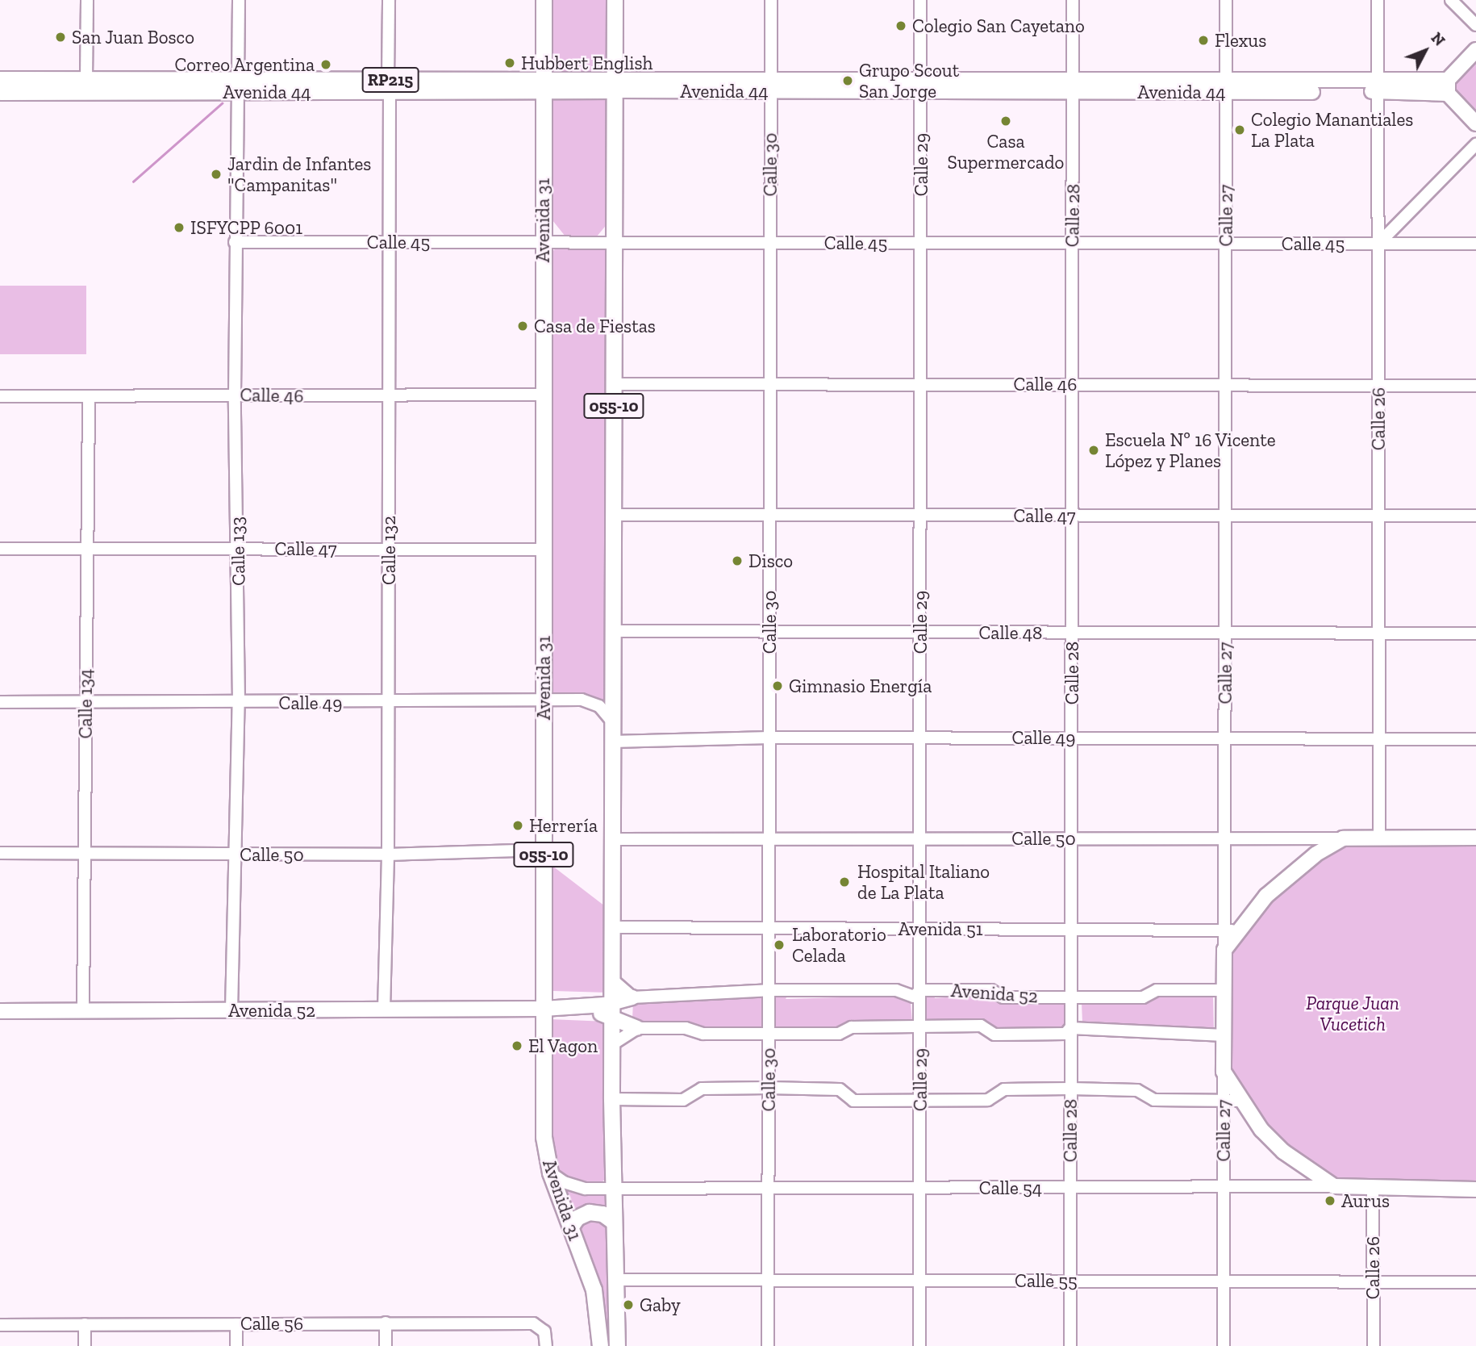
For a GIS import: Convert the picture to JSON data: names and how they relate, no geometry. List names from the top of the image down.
{
  "streets": {
    "highway": [
      "RP215",
      "Avenida 44",
      "Avenida 31",
      "055-10"
    ],
    "main road": [
      "Calle 27",
      "Calle 50",
      "Avenida 52",
      "Calle 54"
    ],
    "street": [
      "Calle 30",
      "Calle 29",
      "Calle 28",
      "Calle 45",
      "Calle 46",
      "Calle 26",
      "Calle 47",
      "Calle 132",
      "Calle 133",
      "Calle 48",
      "Calle 49",
      "Calle 134",
      "Avenida 51",
      "Calle 55",
      "Calle 56"
    ]
  },
  "crossings": [
    ["Avenida 44", "Calle 30"],
    ["Avenida 44", "Calle 29"],
    ["Avenida 44", "Calle 28"],
    ["Avenida 44", "Calle 27"],
    ["Avenida 44", "Avenida 31"],
    ["Avenida 44", "055-10"],
    ["Avenida 44", "Calle 26"],
    ["Avenida 44", "Calle 132"],
    ["Avenida 44", "Calle 133"],
    ["Calle 30", "Calle 45"],
    ["Calle 30", "Calle 46"],
    ["Calle 30", "Calle 47"],
    ["Calle 30", "Calle 48"],
    ["Calle 30", "Calle 49"],
    ["Calle 30", "Calle 50"],
    ["Calle 30", "Avenida 51"],
    ["Calle 30", "Avenida 52"],
    ["Calle 30", "Calle 54"],
    ["Calle 30", "Calle 55"],
    ["Calle 29", "Calle 45"],
    ["Calle 29", "Calle 46"],
    ["Calle 29", "Calle 47"],
    ["Calle 29", "Calle 48"],
    ["Calle 29", "Calle 49"],
    ["Calle 29", "Calle 50"],
    ["Calle 29", "Avenida 51"],
    ["Calle 29", "Avenida 52"],
    ["Calle 29", "Calle 54"],
    ["Calle 29", "Calle 55"],
    ["Calle 28", "Calle 45"],
    ["Calle 28", "Calle 46"],
    ["Calle 28", "Calle 47"],
    ["Calle 28", "Calle 48"],
    ["Calle 28", "Calle 49"],
    ["Calle 28", "Calle 50"],
    ["Calle 28", "Avenida 51"],
    ["Calle 28", "Avenida 52"],
    ["Calle 28", "Calle 54"],
    ["Calle 28", "Calle 55"],
    ["Calle 27", "Calle 45"],
    ["Calle 27", "Calle 46"],
    ["Calle 27", "Calle 47"],
    ["Calle 27", "Calle 48"],
    ["Calle 27", "Calle 49"],
    ["Calle 27", "Calle 50"],
    ["Calle 27", "Avenida 51"],
    ["Calle 27", "Avenida 52"],
    ["Calle 27", "Calle 54"],
    ["Calle 27", "Calle 55"],
    ["Avenida 31", "Calle 45"],
    ["Avenida 31", "Calle 46"],
    ["Avenida 31", "Calle 47"],
    ["Avenida 31", "Calle 49"],
    ["Avenida 31", "Calle 50"],
    ["Avenida 31", "Avenida 52"],
    ["Avenida 31", "Calle 54"],
    ["Calle 45", "055-10"],
    ["Calle 45", "Calle 26"],
    ["Calle 45", "Calle 132"],
    ["Calle 45", "Calle 133"],
    ["Calle 46", "055-10"],
    ["Calle 46", "Calle 26"],
    ["Calle 46", "Calle 132"],
    ["Calle 46", "Calle 133"],
    ["Calle 46", "Calle 134"],
    ["055-10", "Calle 47"],
    ["055-10", "Calle 48"],
    ["055-10", "Calle 49"],
    ["055-10", "Calle 50"],
    ["055-10", "Avenida 51"],
    ["055-10", "Avenida 52"],
    ["055-10", "Calle 54"],
    ["055-10", "Calle 55"],
    ["Calle 26", "Calle 47"],
    ["Calle 26", "Calle 48"],
    ["Calle 26", "Calle 49"],
    ["Calle 26", "Calle 50"],
    ["Calle 26", "Calle 54"],
    ["Calle 26", "Calle 55"],
    ["Calle 47", "Calle 132"],
    ["Calle 47", "Calle 133"],
    ["Calle 47", "Calle 134"],
    ["Calle 132", "Calle 49"],
    ["Calle 132", "Calle 50"],
    ["Calle 132", "Avenida 52"],
    ["Calle 133", "Calle 49"],
    ["Calle 133", "Calle 50"],
    ["Calle 133", "Avenida 52"],
    ["Calle 49", "Calle 134"],
    ["Calle 134", "Calle 50"],
    ["Calle 134", "Avenida 52"]
  ],
  "parks": ["Parque Juan Vucetich"],
  "places": [
    "Colegio San Cayetano",
    "San Juan Bosco",
    "Flexus",
    "Hubbert English",
    "Correo Argentina",
    "Grupo Scout San Jorge",
    "Casa Supermercado",
    "Colegio Manantiales La Plata",
    "Jardin de Infantes \"Campanitas\"",
    "ISFYCPP 6001",
    "Casa de Fiestas",
    "Escuela Nº 16 Vicente López y Planes",
    "Disco",
    "Gimnasio Energía",
    "Herrería",
    "Hospital Italiano de La Plata",
    "Laboratorio Celada",
    "El Vagon",
    "Aurus",
    "Gaby"
  ],
  "north": "top right"
}
